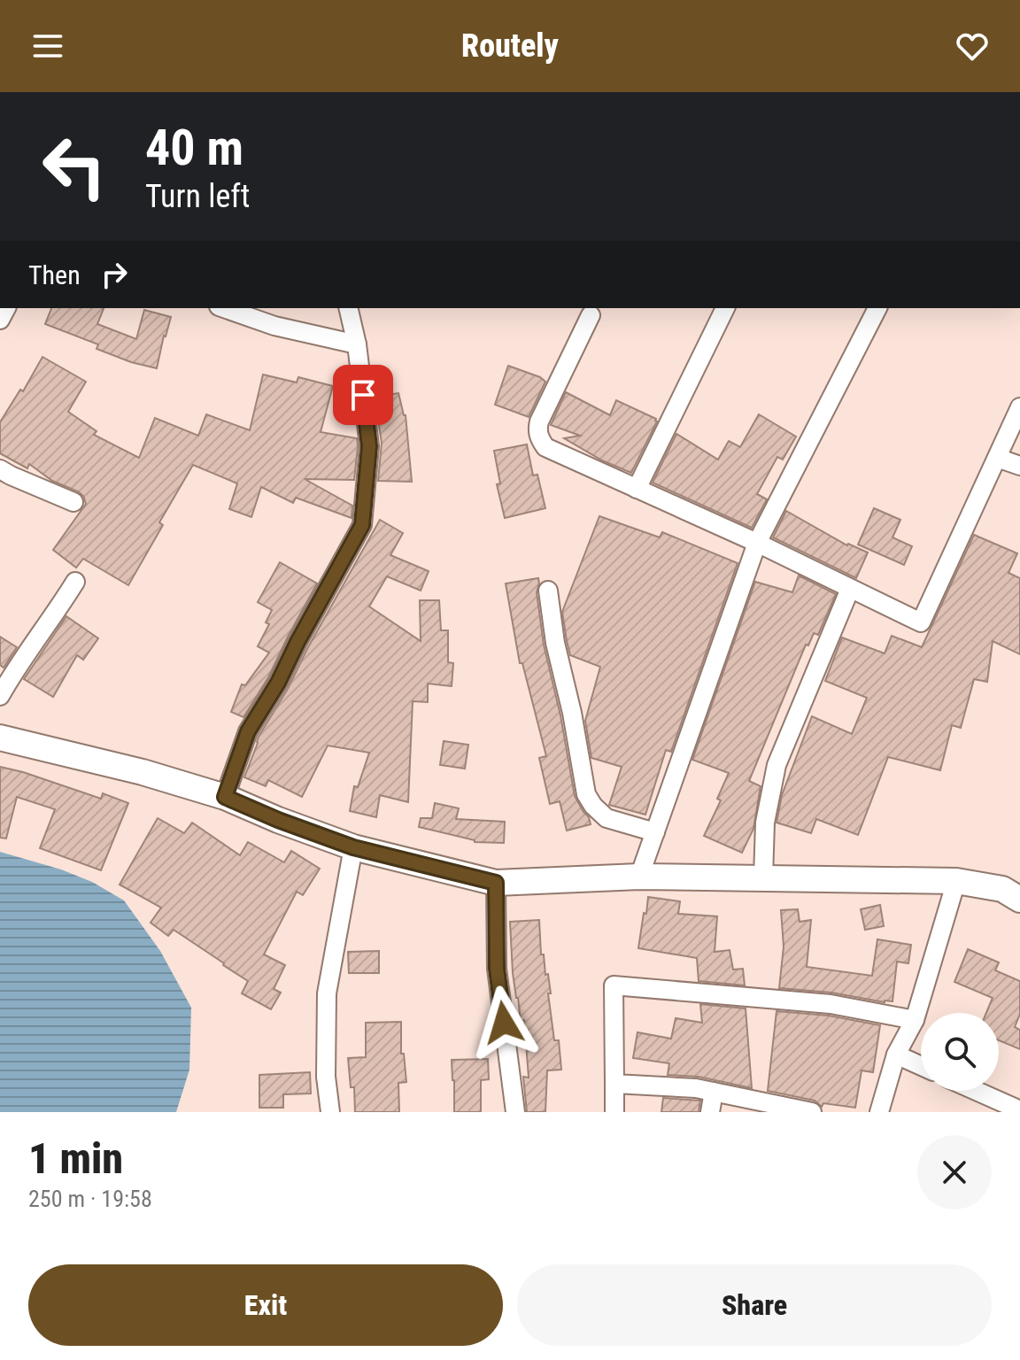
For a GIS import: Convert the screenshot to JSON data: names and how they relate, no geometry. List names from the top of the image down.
{
  "page": {
    "header": "Routely",
    "turn": ["40 m", "Turn left"],
    "then": "Then",
    "heading": ["1 min", "250 m · 19:58"],
    "buttons": ["Exit", "Share"]
  }
}
